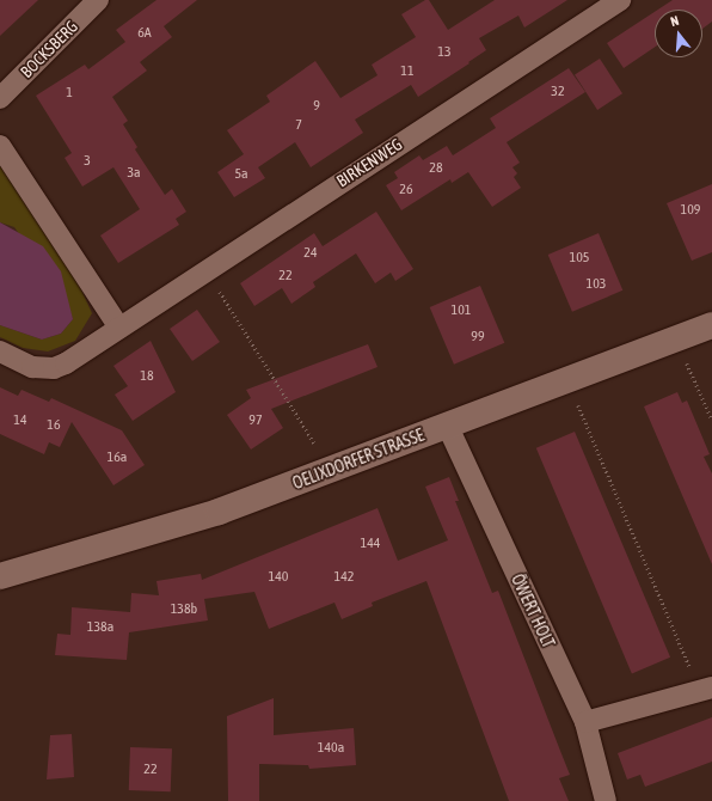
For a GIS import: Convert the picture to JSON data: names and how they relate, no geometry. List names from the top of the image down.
{
  "streets": {
    "street": [
      "BOCKSBERG",
      "BIRKENWEG",
      "OELIXDORFER STRASSE",
      "ÖWERT HOLT"
    ]
  },
  "crossings": [
    ["OELIXDORFER STRASSE", "ÖWERT HOLT"]
  ],
  "house_numbers": [
    "6A",
    "13",
    "11",
    "32",
    "1",
    "9",
    "7",
    "3",
    "28",
    "3a",
    "5a",
    "26",
    "109",
    "24",
    "105",
    "22",
    "103",
    "101",
    "99",
    "18",
    "14",
    "97",
    "16",
    "16a",
    "144",
    "140",
    "142",
    "138b",
    "138a",
    "140a",
    "22"
  ],
  "north": "top"
}
